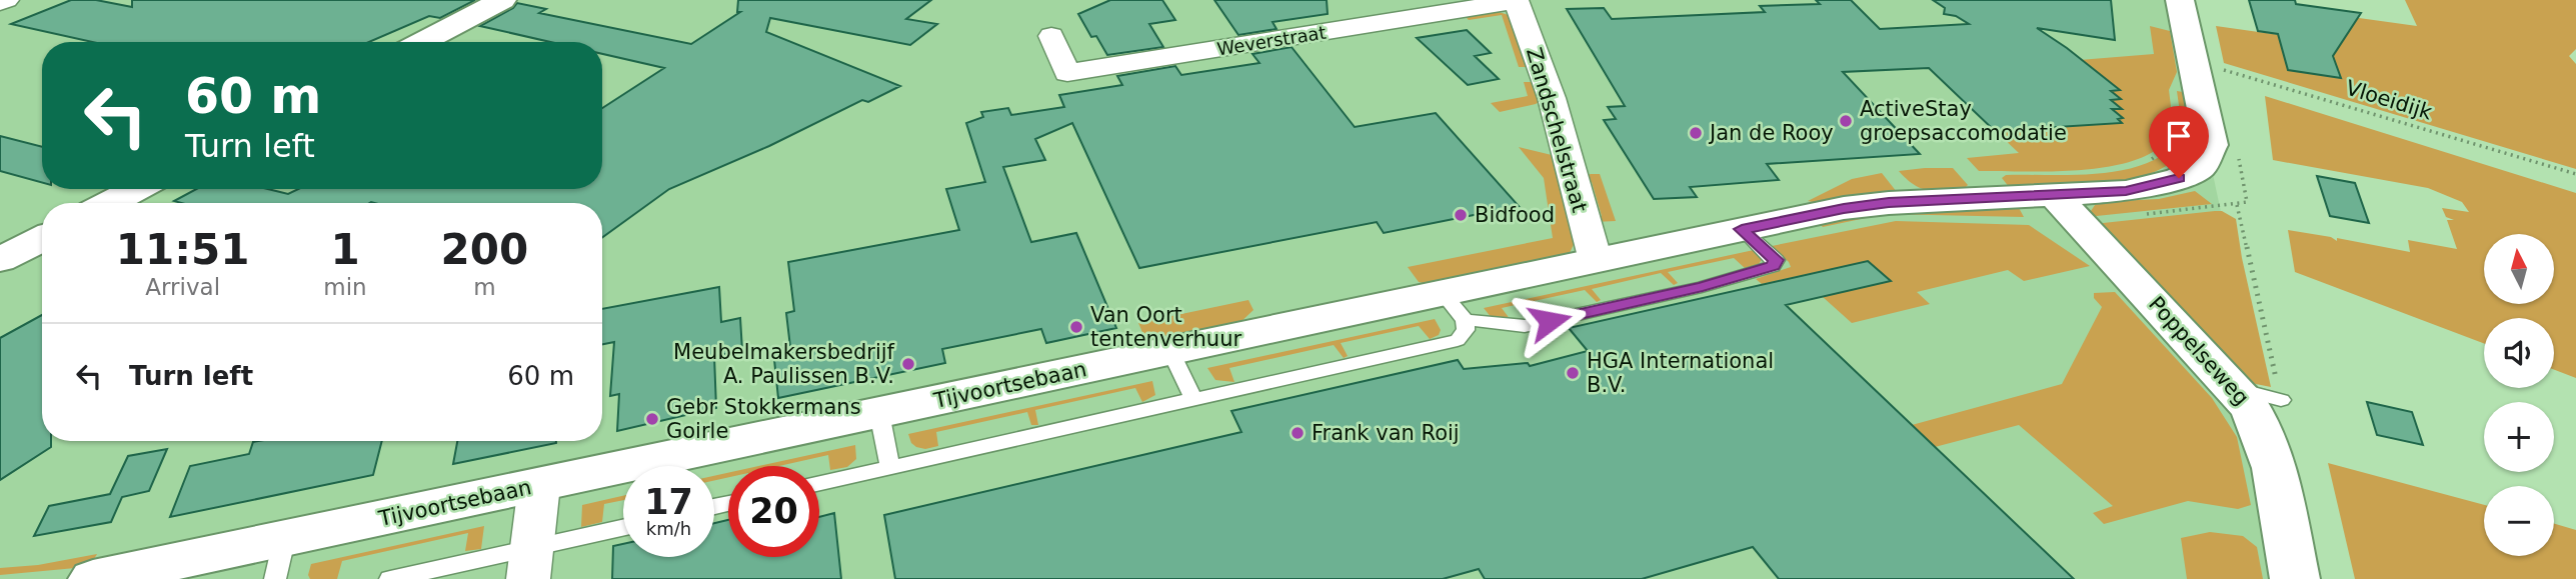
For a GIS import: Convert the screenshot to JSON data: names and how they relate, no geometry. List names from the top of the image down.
{
  "streets": {
    "street": [
      "Weverstraat",
      "Zandschelstraat",
      "Poppelseweg",
      "Tijvoortsebaan"
    ],
    "path": ["Vloeidijk"]
  },
  "crossings": [
    ["Weverstraat", "Zandschelstraat"],
    ["Vloeidijk", "Tijvoortsebaan"],
    ["Zandschelstraat", "Tijvoortsebaan"],
    ["Poppelseweg", "Tijvoortsebaan"]
  ],
  "places": [
    "ActiveStay groepsaccomodatie",
    "Jan de Rooy",
    "Bidfood",
    "Van Oort tentenverhuur",
    "Meubelmakersbedrijf A. Paulissen B.V.",
    "HGA International B.V.",
    "Gebr Stokkermans Goirle",
    "Frank van Roij"
  ],
  "north": "top",
  "page": {
    "turn": ["60 m", "Turn left"],
    "eta": [
      "11:51",
      "Arrival",
      "1",
      "min",
      "200",
      "m"
    ],
    "map_buttons": ["+", "−"],
    "list": [
      {
        "name": "Turn left",
        "value": "60 m"
      }
    ],
    "speed": "17 km/h",
    "limit": "20"
  }
}
